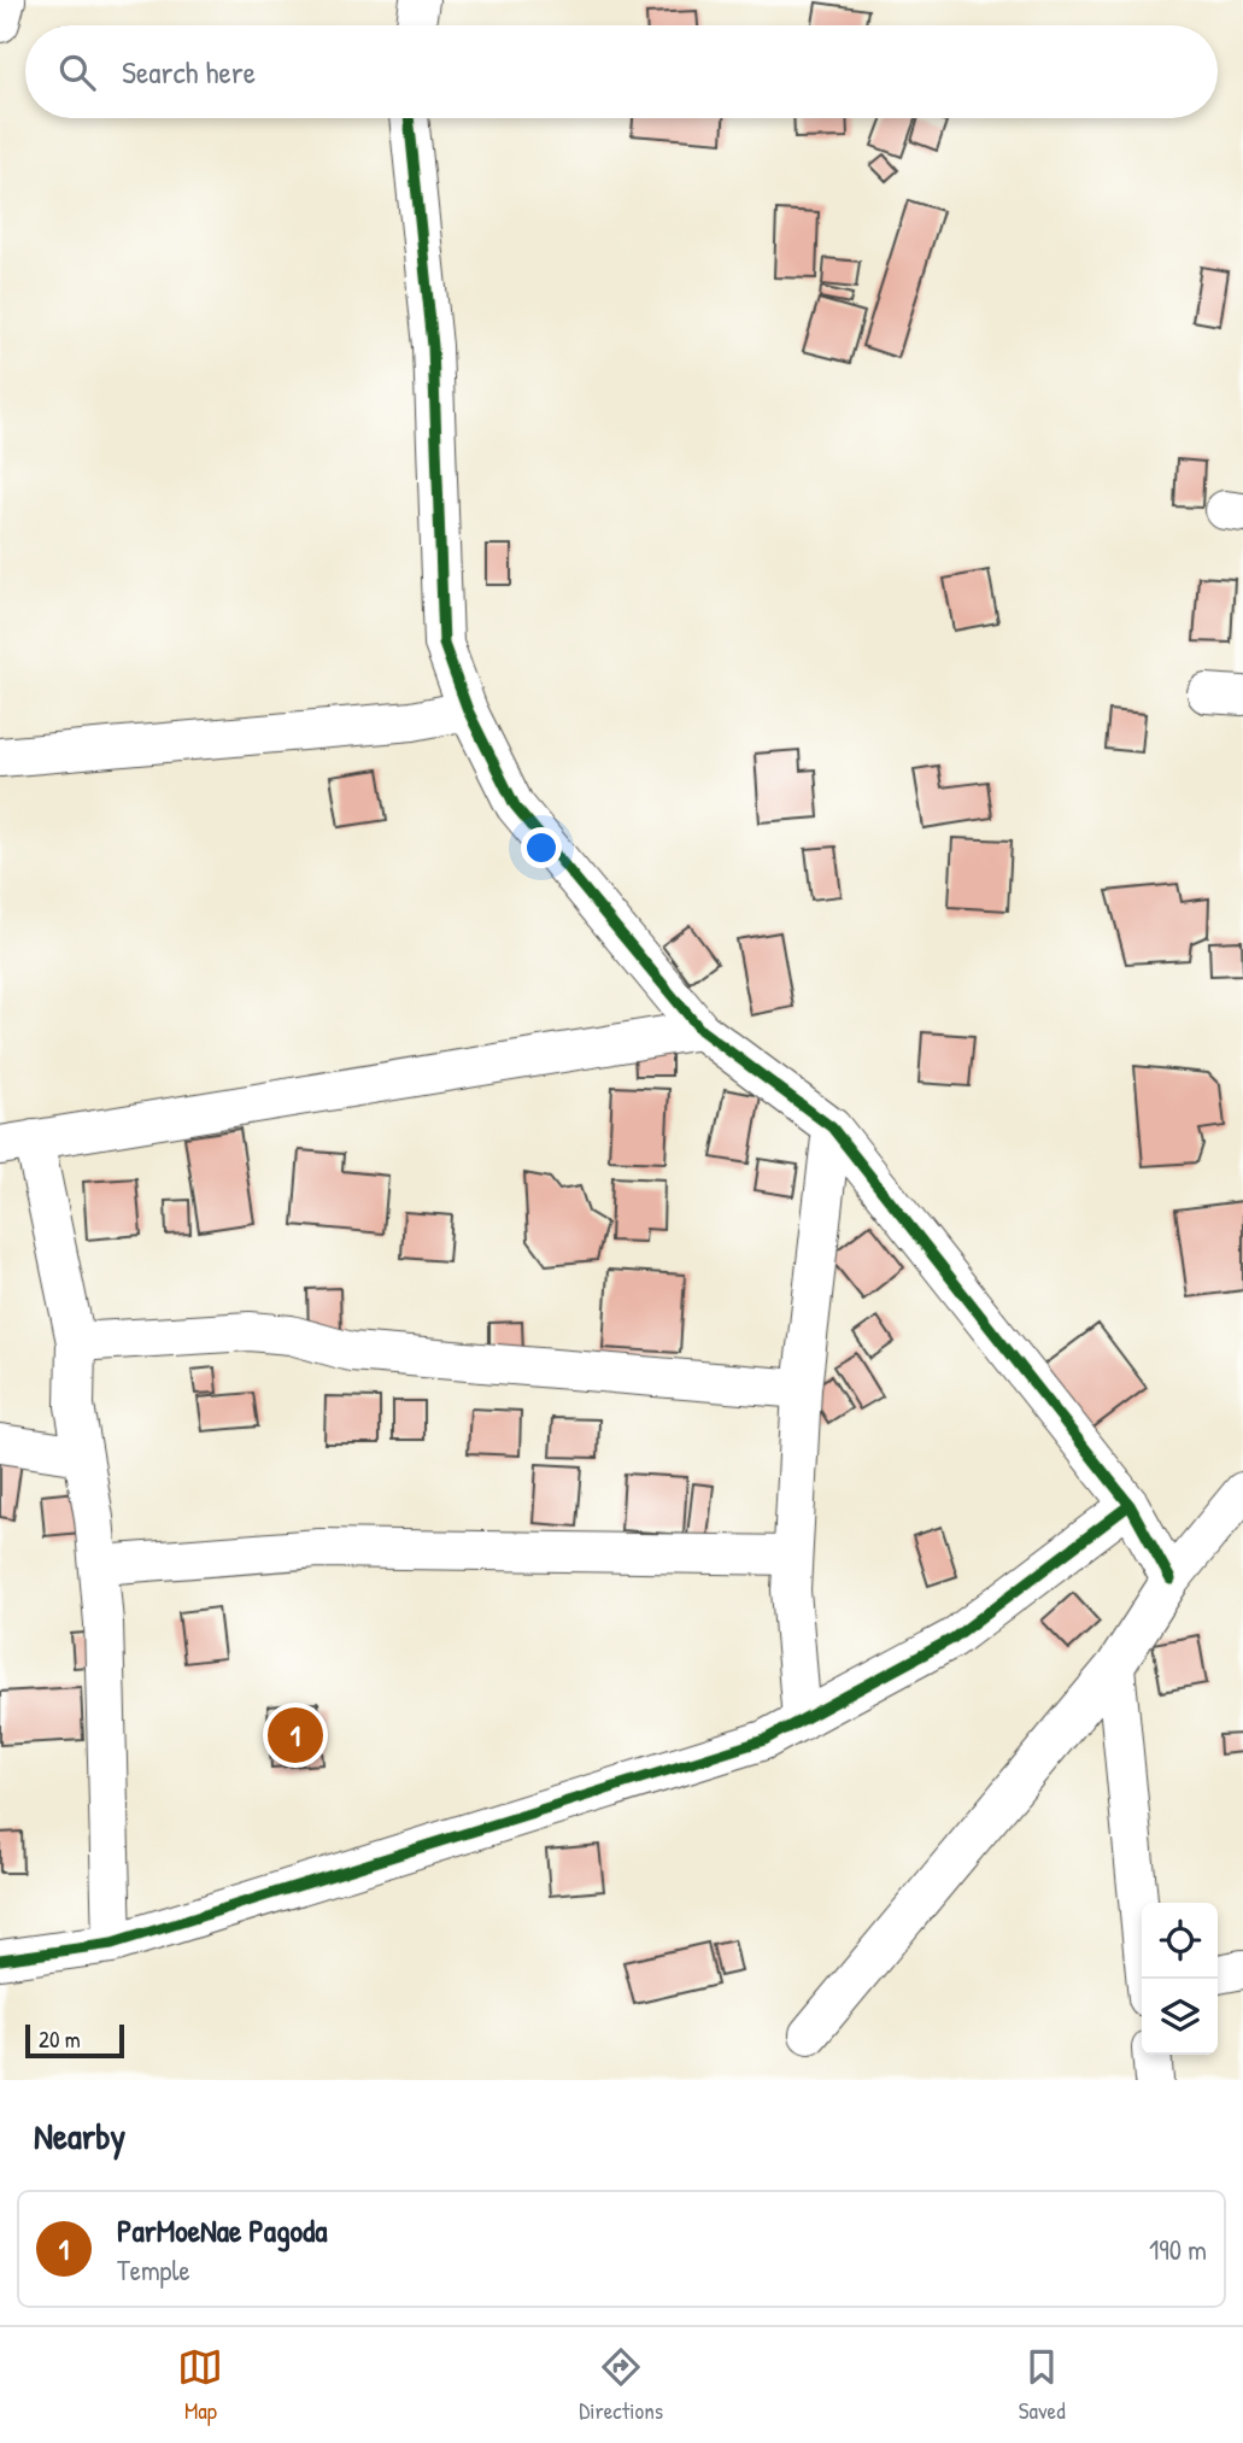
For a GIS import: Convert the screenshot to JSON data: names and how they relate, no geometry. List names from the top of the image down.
{
  "scale_bar": "20 m",
  "page": {
    "search": "Search here",
    "pins": "1",
    "scale": "20 m",
    "heading": "Nearby",
    "list": [
      {
        "mark": "1",
        "name": "ParMoeNae Pagoda",
        "note": "Temple",
        "value": "190 m"
      }
    ],
    "nav": ["Map", "Directions", "Saved"]
  }
}
